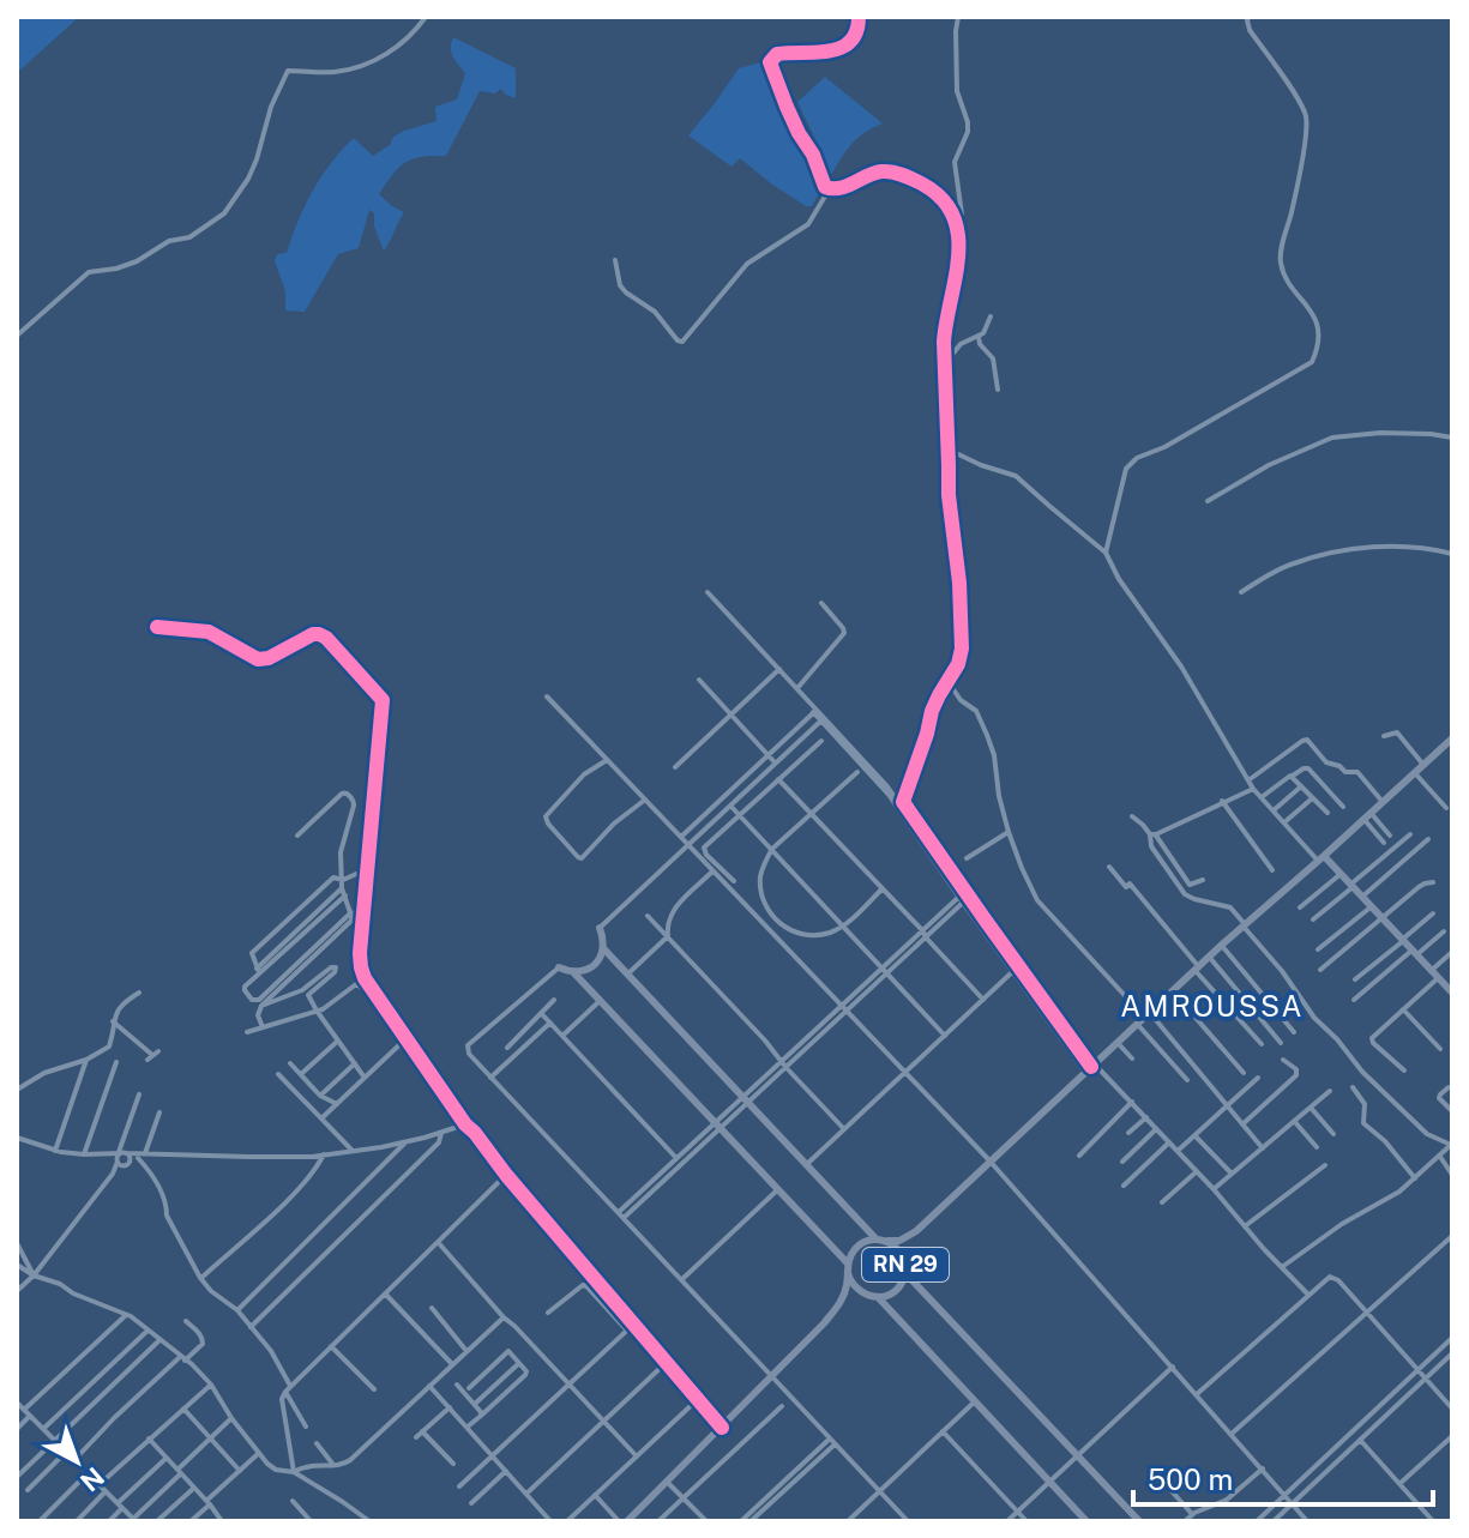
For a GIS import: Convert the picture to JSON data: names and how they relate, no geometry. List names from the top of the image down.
{
  "streets": {
    "main road": ["RN 29"]
  },
  "districts": ["AMROUSSA"],
  "scale_bar": "500 m",
  "north": "bottom right"
}
